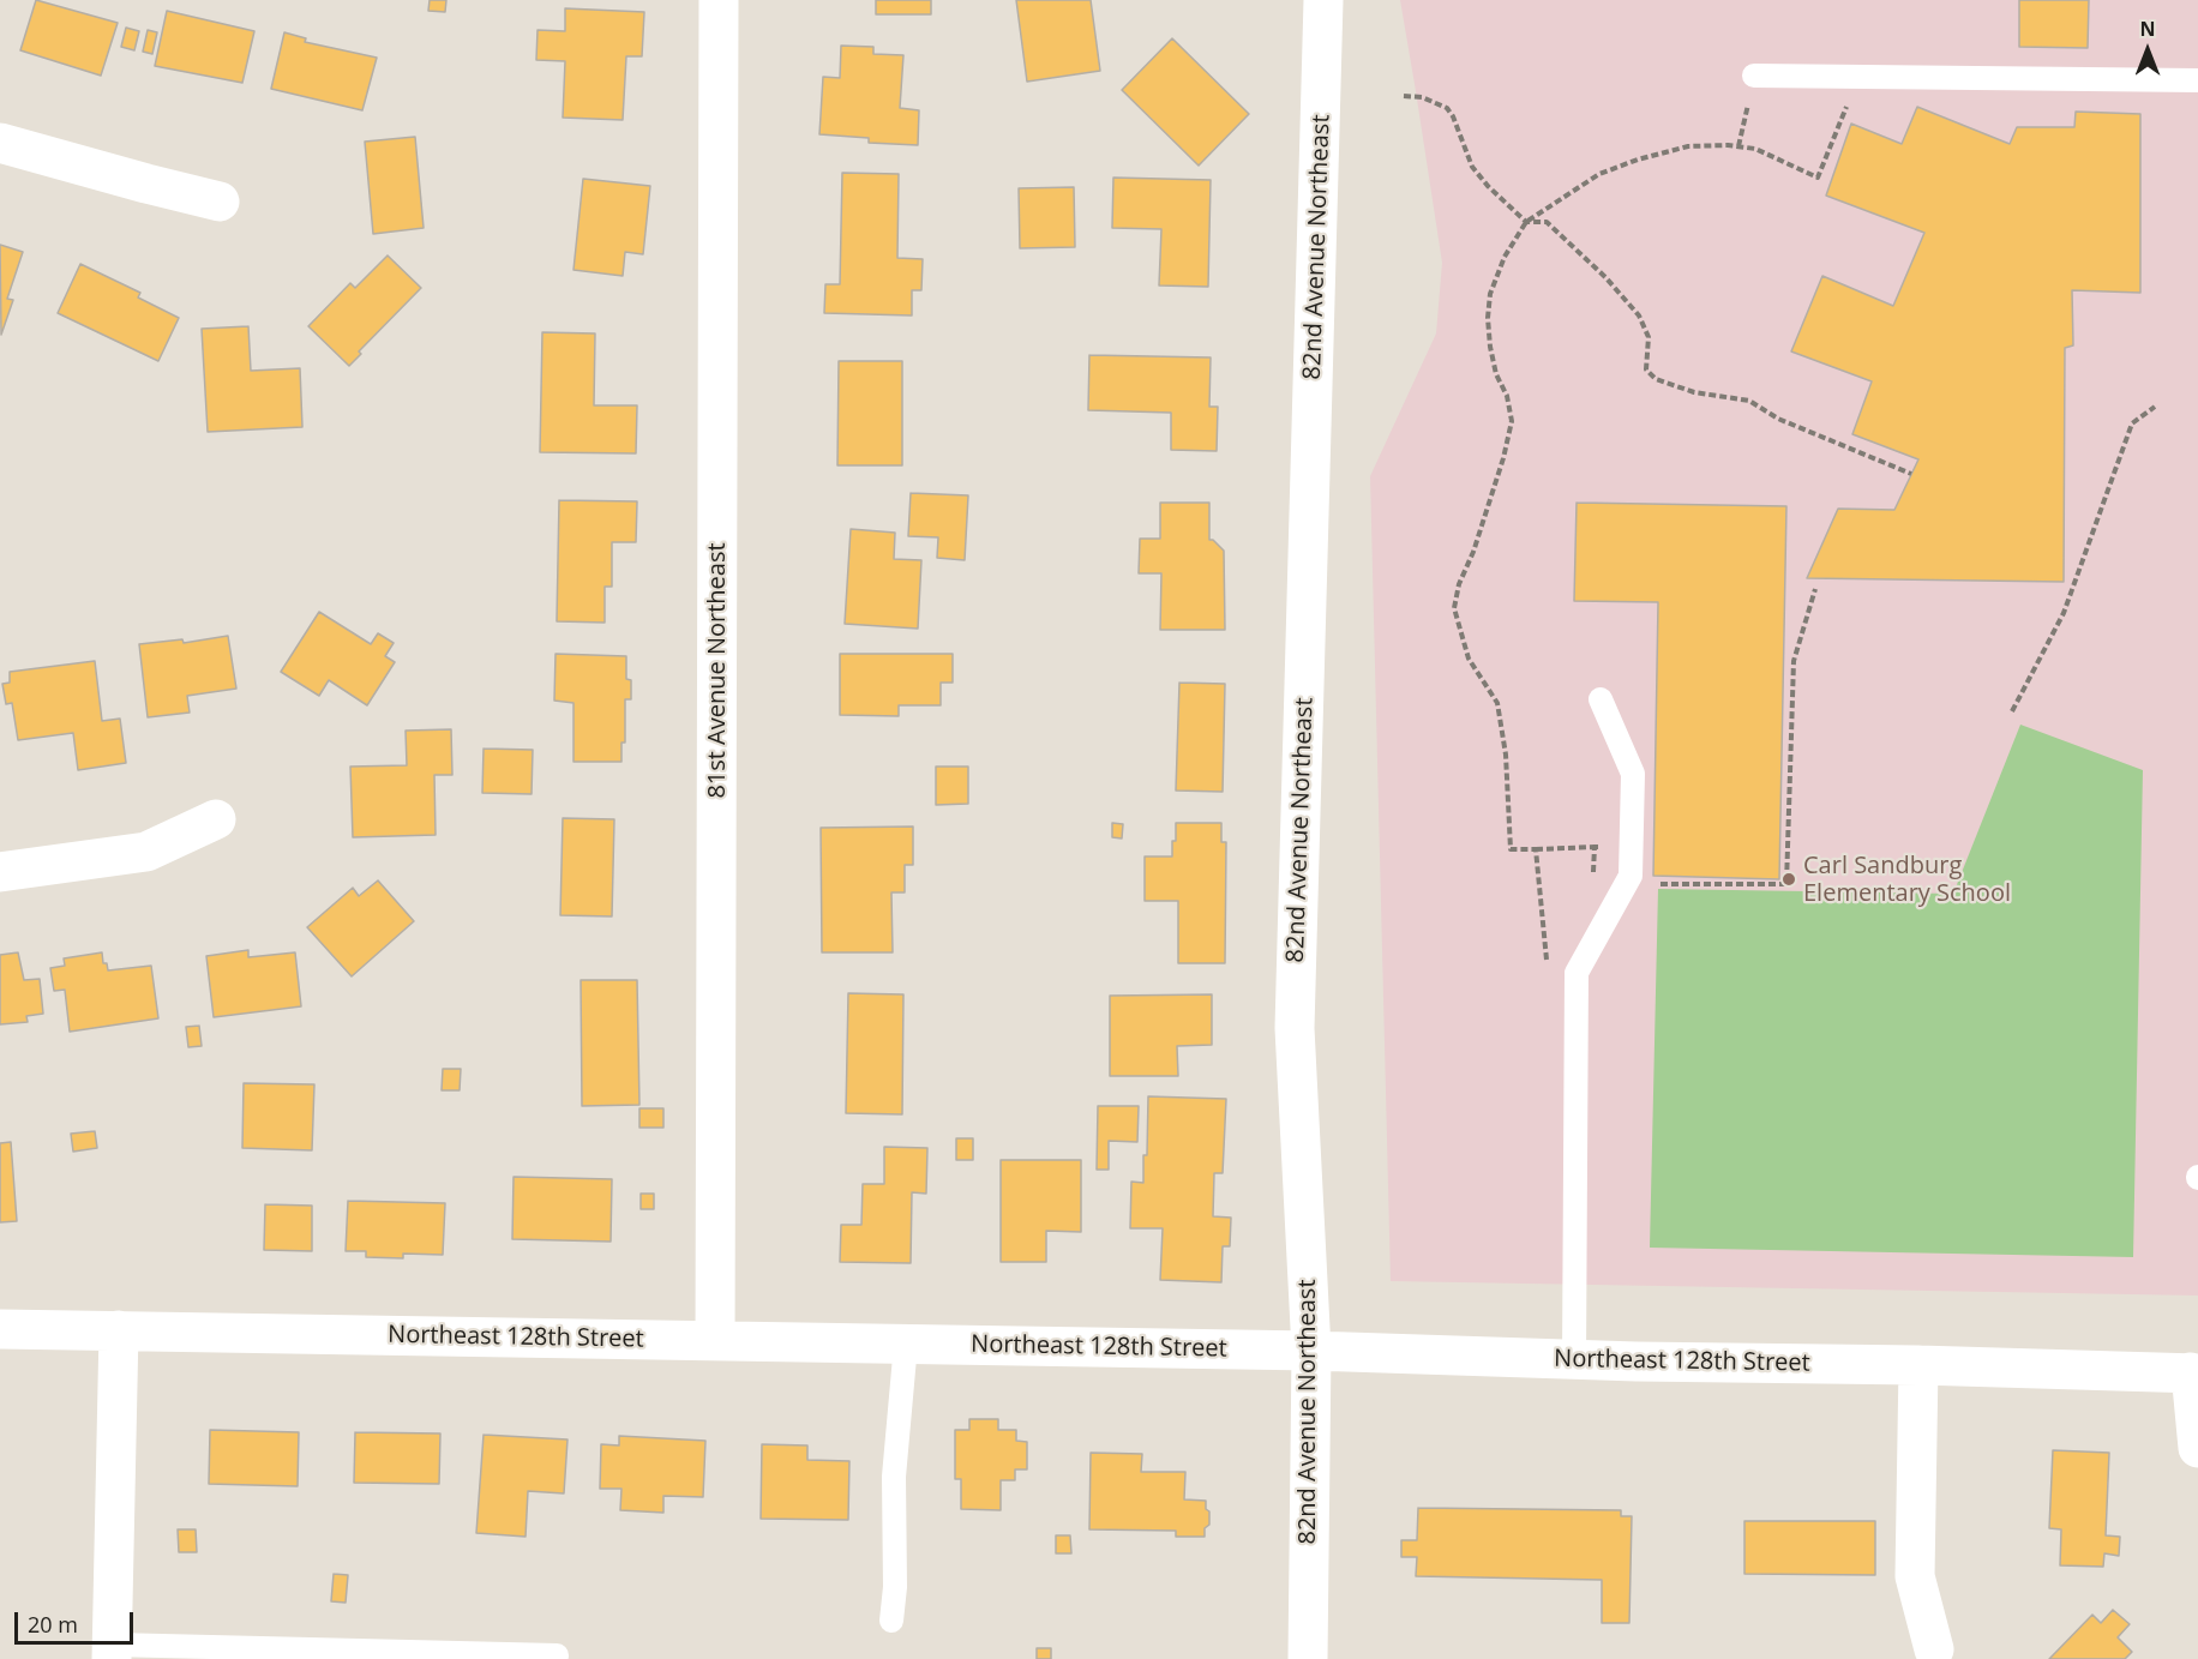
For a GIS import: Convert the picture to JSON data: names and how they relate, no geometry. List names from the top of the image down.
{
  "streets": {
    "street": ["82nd Avenue Northeast", "81st Avenue Northeast", "Northeast 128th Street"]
  },
  "crossings": [
    ["82nd Avenue Northeast", "Northeast 128th Street"],
    ["81st Avenue Northeast", "Northeast 128th Street"]
  ],
  "places": ["Carl Sandburg Elementary School"],
  "scale_bar": "20 m",
  "north": "top"
}
